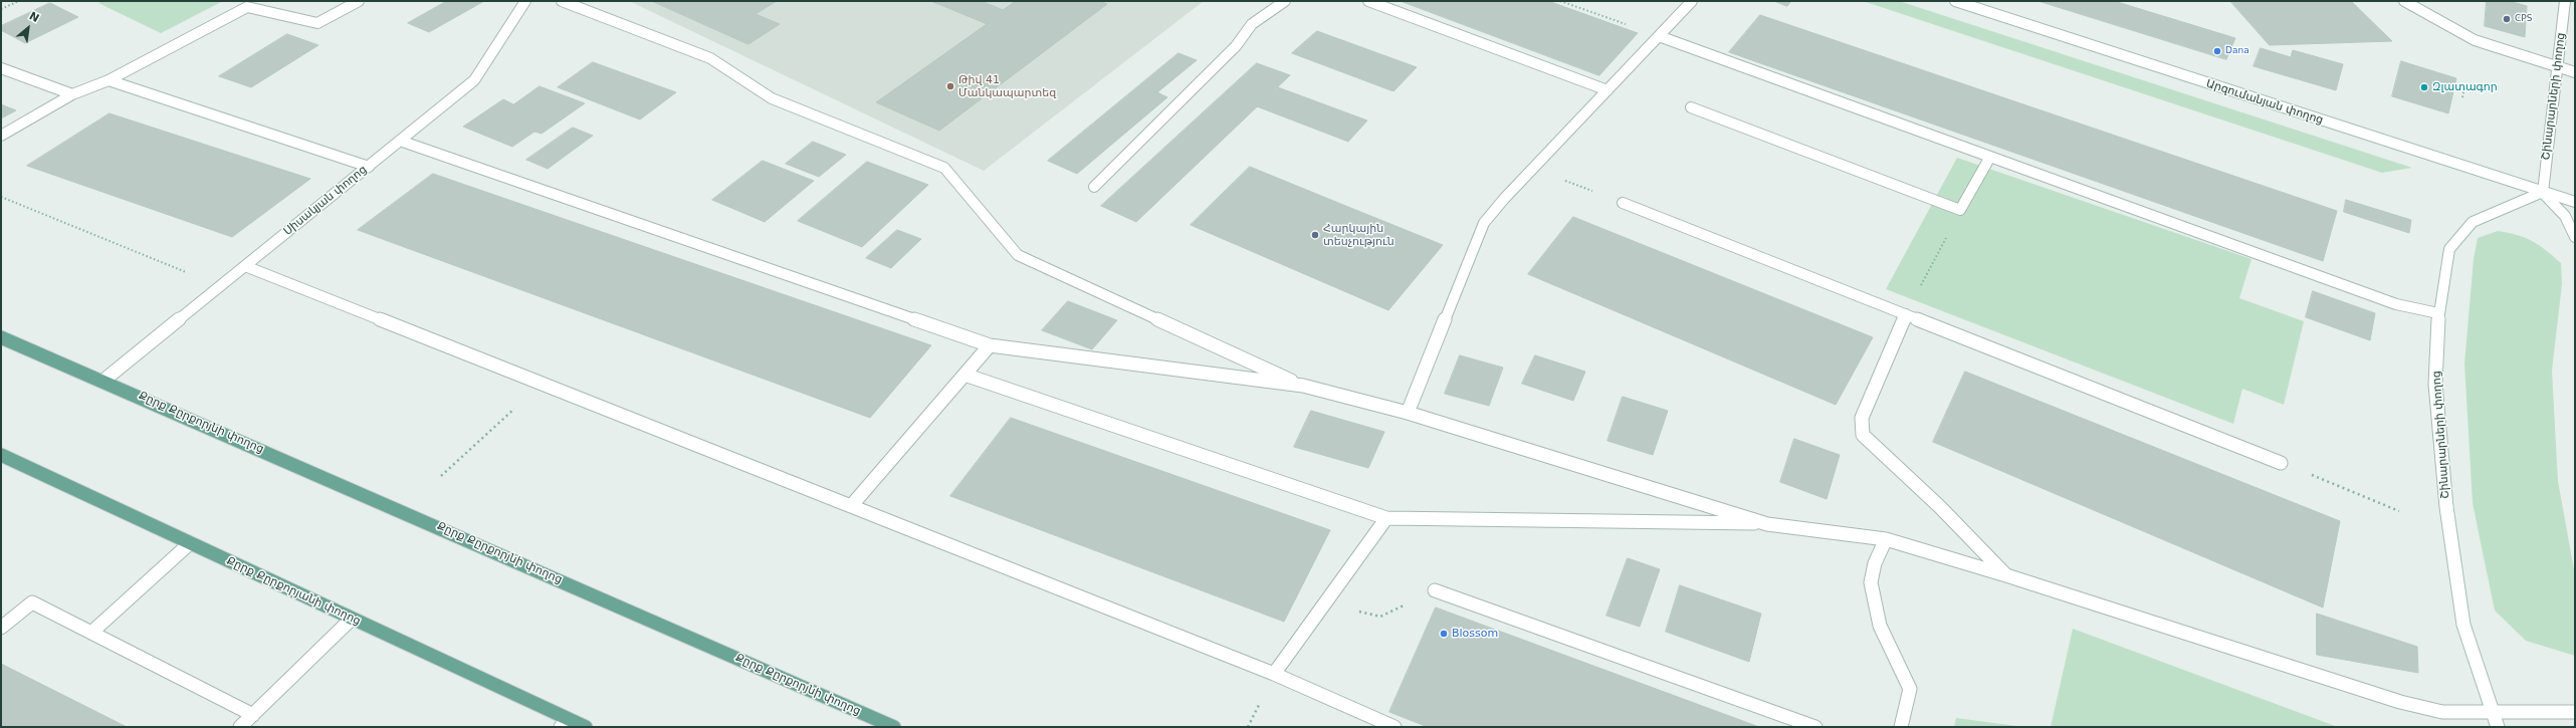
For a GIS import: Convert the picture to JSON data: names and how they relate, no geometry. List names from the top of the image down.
{
  "streets": {
    "main road": [
      "Շինարարների փողոց",
      "Արզումանյան փողոց",
      "Սիսակյան փողոց",
      "Քըրք Քըրքորյնի փողոց",
      "Քըրք Քըրքորյանի փողոց"
    ]
  },
  "crossings": [
    ["Շինարարների փողոց", "Արզումանյան փողոց"],
    ["Սիսակյան փողոց", "Քըրք Քըրքորյնի փողոց"]
  ],
  "places": [
    "CPS",
    "Dana",
    "Թիվ 41 Մանկապարտեզ",
    "Զլատագոր",
    "Հարկային տեսչություն",
    "Blossom"
  ],
  "north": "top right"
}
